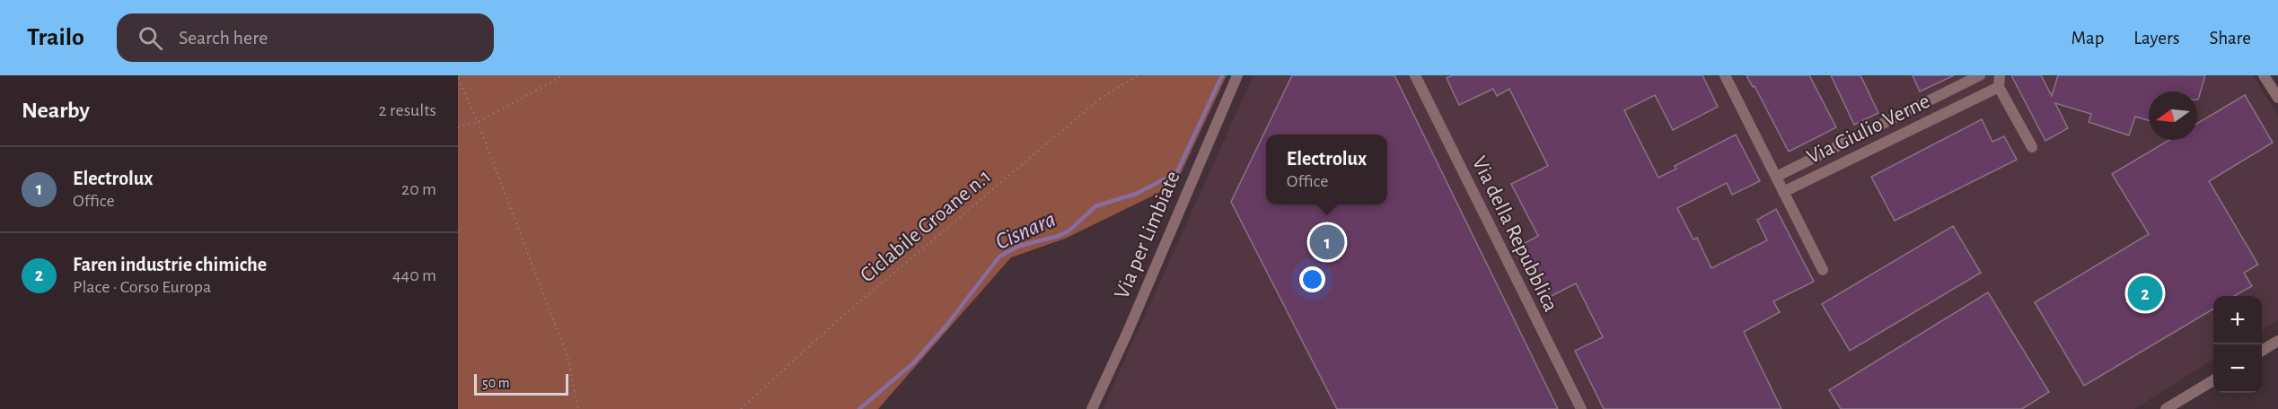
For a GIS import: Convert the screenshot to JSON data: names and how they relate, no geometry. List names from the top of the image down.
{
  "streets": {
    "street": ["Via Giulio Verne", "Via della Repubblica", "Via per Limbiate"],
    "path": ["Ciclabile Groane n.1"]
  },
  "water": ["Cisnara"],
  "scale_bar": "50 m",
  "north": "left",
  "page": {
    "header": "Trailo",
    "search": "Search here",
    "nav": ["Map", "Layers", "Share"],
    "heading": ["Nearby", "2 results"],
    "popup": ["Electrolux", "Office"],
    "list": [
      {
        "mark": "1",
        "name": "Electrolux",
        "note": "Office",
        "value": "20 m"
      },
      {
        "mark": "2",
        "name": "Faren industrie chimiche",
        "note": "Place · Corso Europa",
        "value": "440 m"
      }
    ],
    "pins": ["1", "2"],
    "map_buttons": ["+", "−"],
    "scale": "50 m"
  }
}
